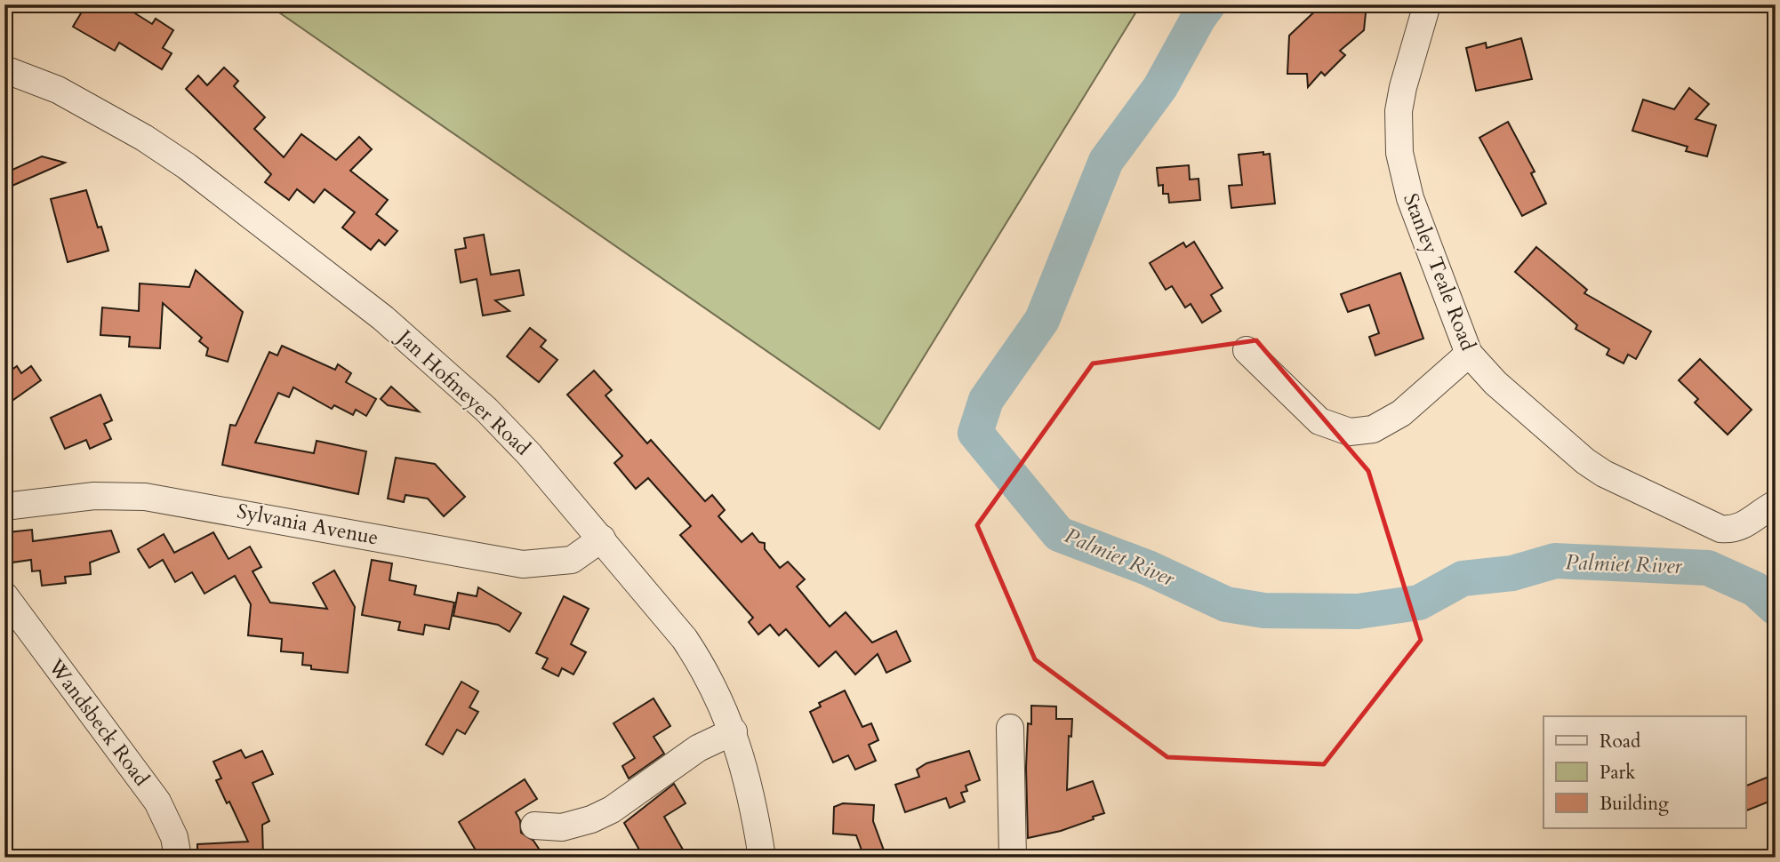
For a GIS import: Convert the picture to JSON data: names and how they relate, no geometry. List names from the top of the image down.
{
  "streets": {
    "street": [
      "Stanley Teale Road",
      "Jan Hofmeyer Road",
      "Sylvania Avenue",
      "Wandsbeck Road"
    ]
  },
  "crossings": [
    ["Jan Hofmeyer Road", "Sylvania Avenue"]
  ],
  "water": ["Palmiet River"],
  "legend": ["Road", "Park", "Building"]
}
